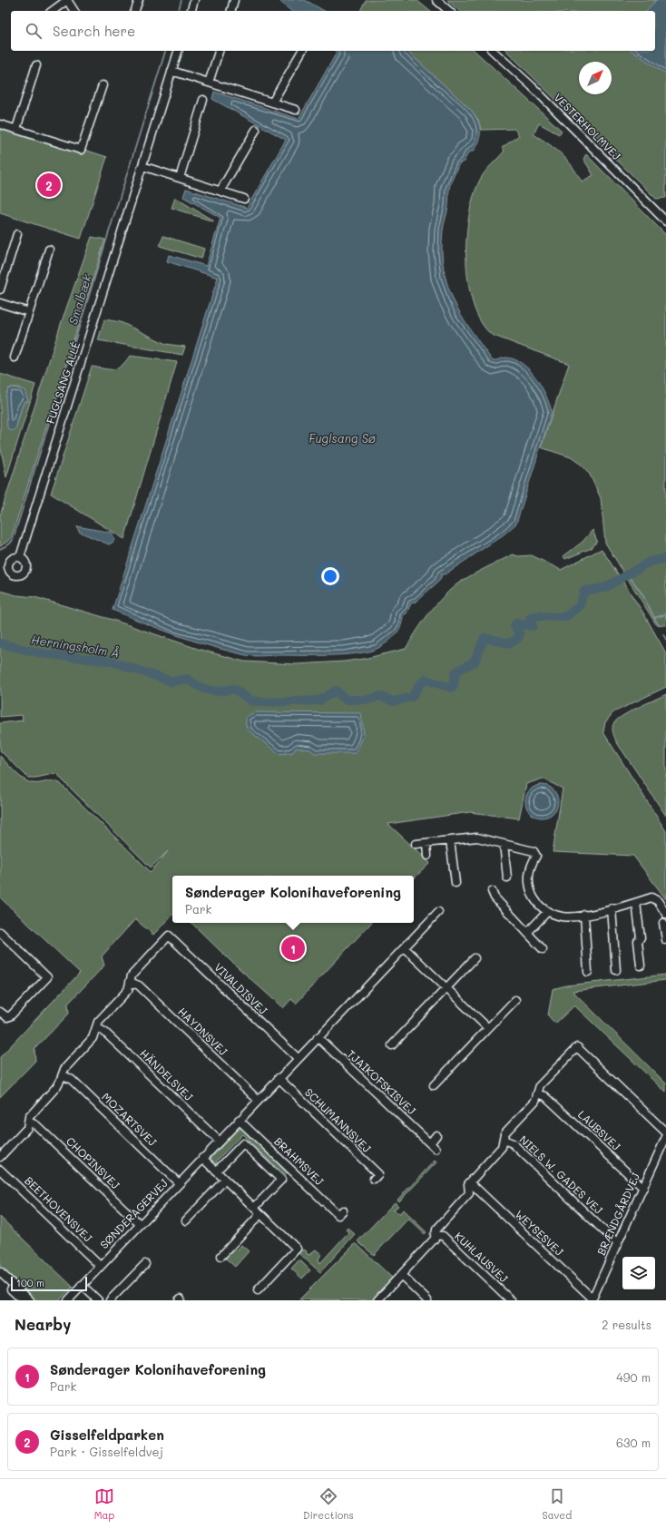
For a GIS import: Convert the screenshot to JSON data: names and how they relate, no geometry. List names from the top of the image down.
{
  "streets": {
    "street": [
      "VESTERHOLMVEJ",
      "FUGLSANG ALLÉ",
      "VIVALDISVEJ",
      "HAYDNSVEJ",
      "HÄNDELSVEJ",
      "TJAIKOFSKISVEJ",
      "MOZARTSVEJ",
      "SCHUMANNSVEJ",
      "LAUBSVEJ",
      "BRAHMSVEJ",
      "CHOPINSVEJ",
      "NIELS W. GADES VEJ",
      "BEETHOVENSVEJ",
      "SØNDERAGERVEJ",
      "BRÆNDGÅRDVEJ",
      "WEYSESVEJ",
      "KUHLAUSVEJ"
    ]
  },
  "crossings": [
    ["VIVALDISVEJ", "HAYDNSVEJ"],
    ["VIVALDISVEJ", "SØNDERAGERVEJ"],
    ["HAYDNSVEJ", "SØNDERAGERVEJ"],
    ["HÄNDELSVEJ", "SØNDERAGERVEJ"],
    ["TJAIKOFSKISVEJ", "SØNDERAGERVEJ"],
    ["MOZARTSVEJ", "SØNDERAGERVEJ"],
    ["SCHUMANNSVEJ", "SØNDERAGERVEJ"],
    ["LAUBSVEJ", "BRÆNDGÅRDVEJ"],
    ["BRAHMSVEJ", "SØNDERAGERVEJ"],
    ["CHOPINSVEJ", "SØNDERAGERVEJ"],
    ["NIELS W. GADES VEJ", "BRÆNDGÅRDVEJ"],
    ["BEETHOVENSVEJ", "SØNDERAGERVEJ"],
    ["BRÆNDGÅRDVEJ", "WEYSESVEJ"]
  ],
  "water": ["Smalbæk", "Fuglsang Sø", "Herningsholm Å"],
  "scale_bar": "100 m",
  "north": "top right",
  "page": {
    "search": "Search here",
    "pins": ["2", "1"],
    "popup": ["Sønderager Kolonihaveforening", "Park"],
    "scale": "100 m",
    "heading": ["Nearby", "2 results"],
    "list": [
      {
        "mark": "1",
        "name": "Sønderager Kolonihaveforening",
        "note": "Park",
        "value": "490 m"
      },
      {
        "mark": "2",
        "name": "Gisselfeldparken",
        "note": "Park · Gisselfeldvej",
        "value": "630 m"
      }
    ],
    "nav": ["Map", "Directions", "Saved"]
  }
}
